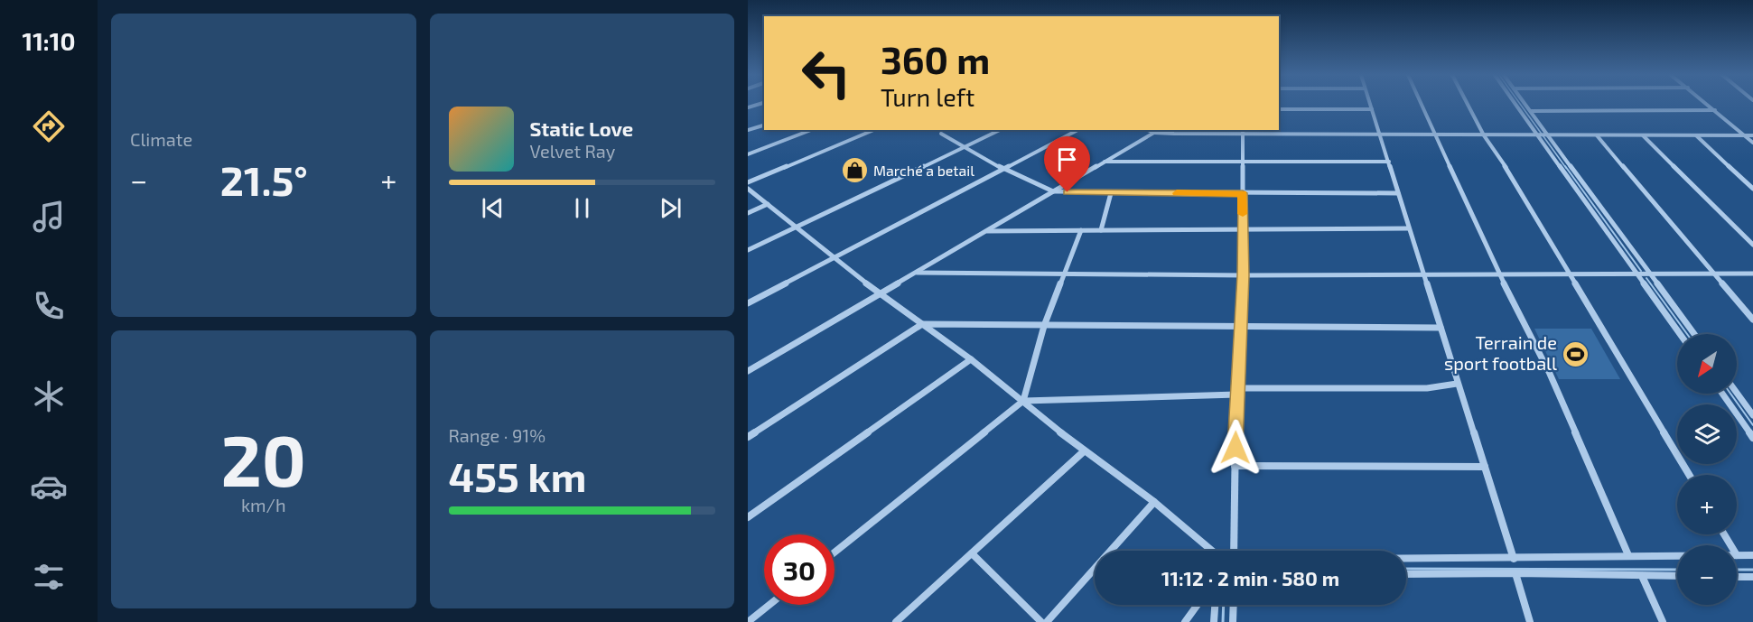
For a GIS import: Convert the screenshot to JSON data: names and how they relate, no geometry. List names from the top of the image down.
{
  "places": {
    "shop": ["Marché a betail"],
    "sports": ["Terrain de sport football"]
  },
  "north": "bottom left",
  "page": {
    "tabs": "11:10",
    "tile": [
      "Climate",
      ["20", "km/h"],
      ["Range · 91%", "455 km"]
    ],
    "turn": ["360 m", "Turn left"],
    "song": ["Static Love", "Velvet Ray"],
    "heat": ["−", "21.5°", "+"],
    "map_buttons": ["+", "−"],
    "limit": "30",
    "trip": "11:12 · 2 min · 580 m"
  }
}
